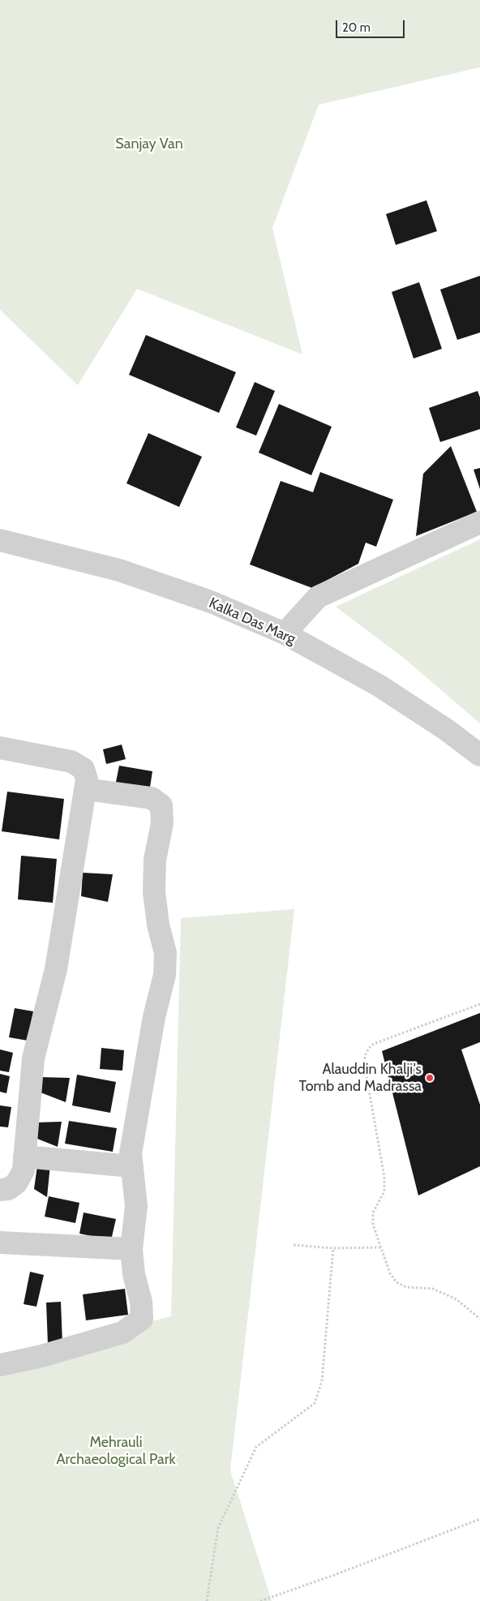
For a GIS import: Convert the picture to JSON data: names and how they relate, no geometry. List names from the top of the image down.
{
  "streets": {
    "street": ["Kalka Das Marg"]
  },
  "parks": ["Sanjay Van", "Mehrauli Archaeological Park"],
  "places": ["Alauddin Khalji's Tomb and Madrassa"],
  "scale_bar": "20 m"
}
